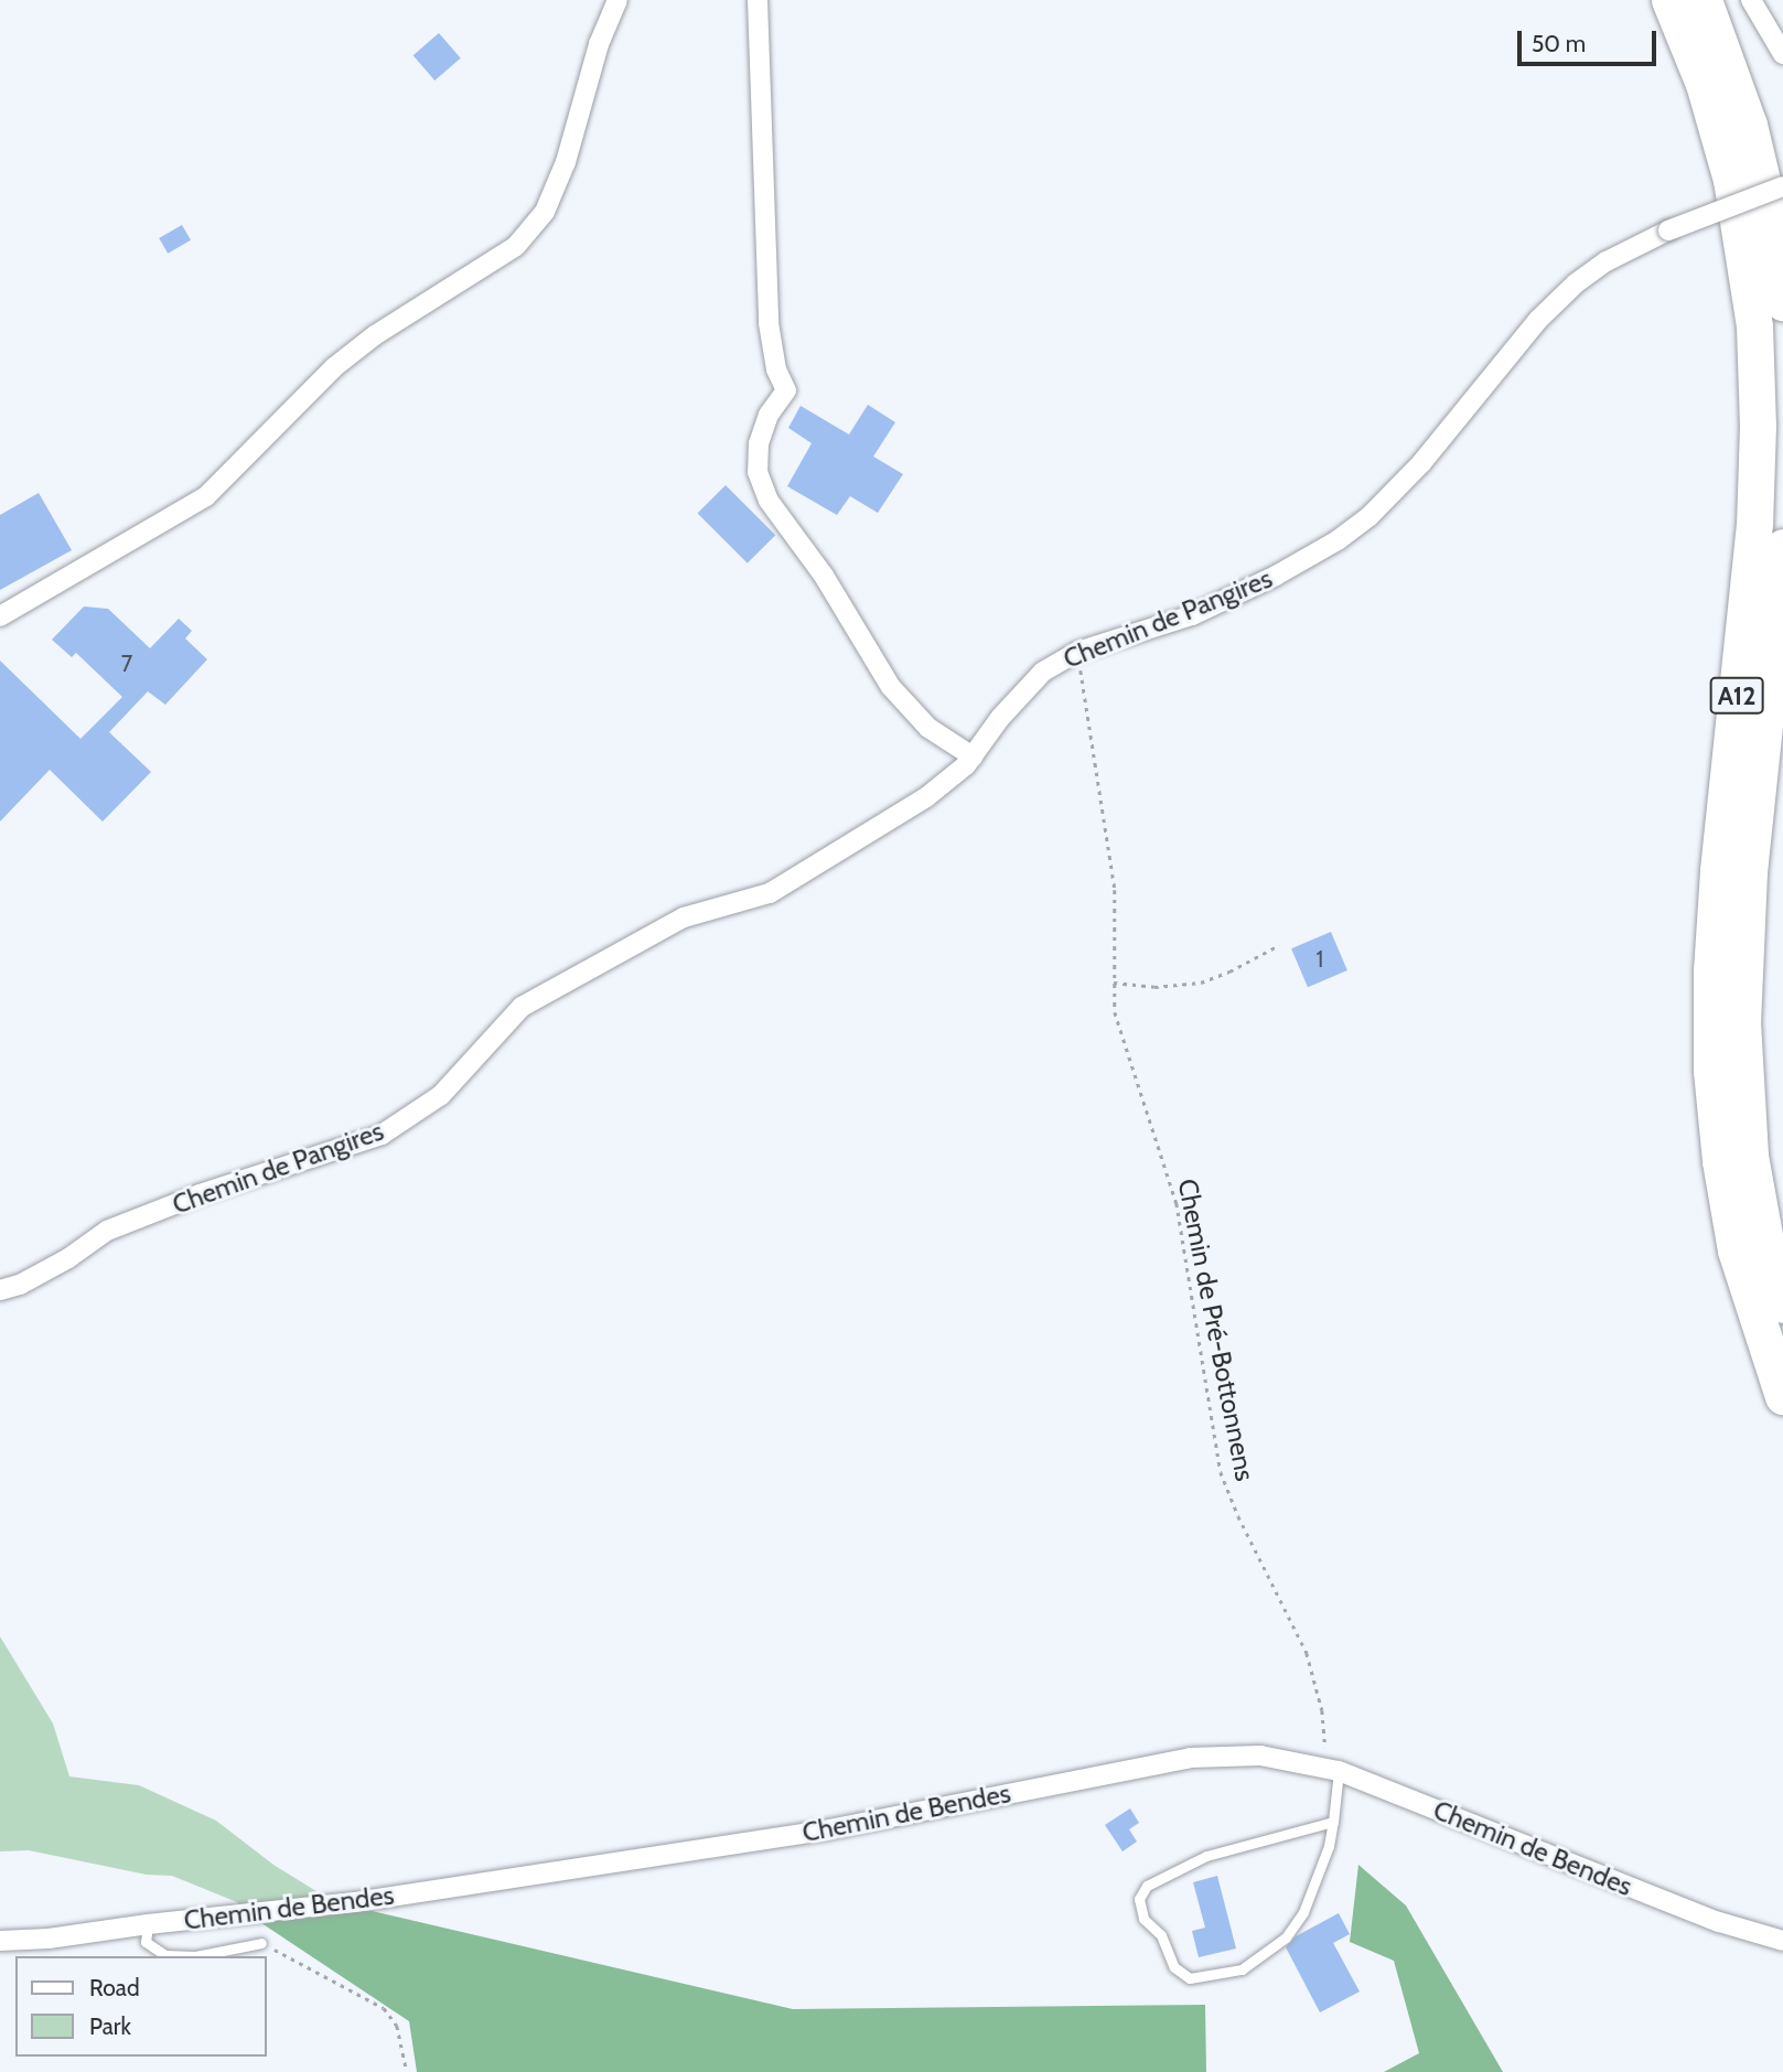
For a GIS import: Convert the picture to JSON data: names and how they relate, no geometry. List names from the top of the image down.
{
  "streets": {
    "highway": ["A12"],
    "street": ["Chemin de Pangires", "Chemin de Bendes"],
    "path": ["Chemin de Pré-Bottonnens"]
  },
  "crossings": [
    ["Chemin de Pangires", "Chemin de Pré-Bottonnens"],
    ["Chemin de Pré-Bottonnens", "Chemin de Bendes"]
  ],
  "house_numbers": ["7", "1"],
  "legend": ["Road", "Park"],
  "scale_bar": "50 m"
}
